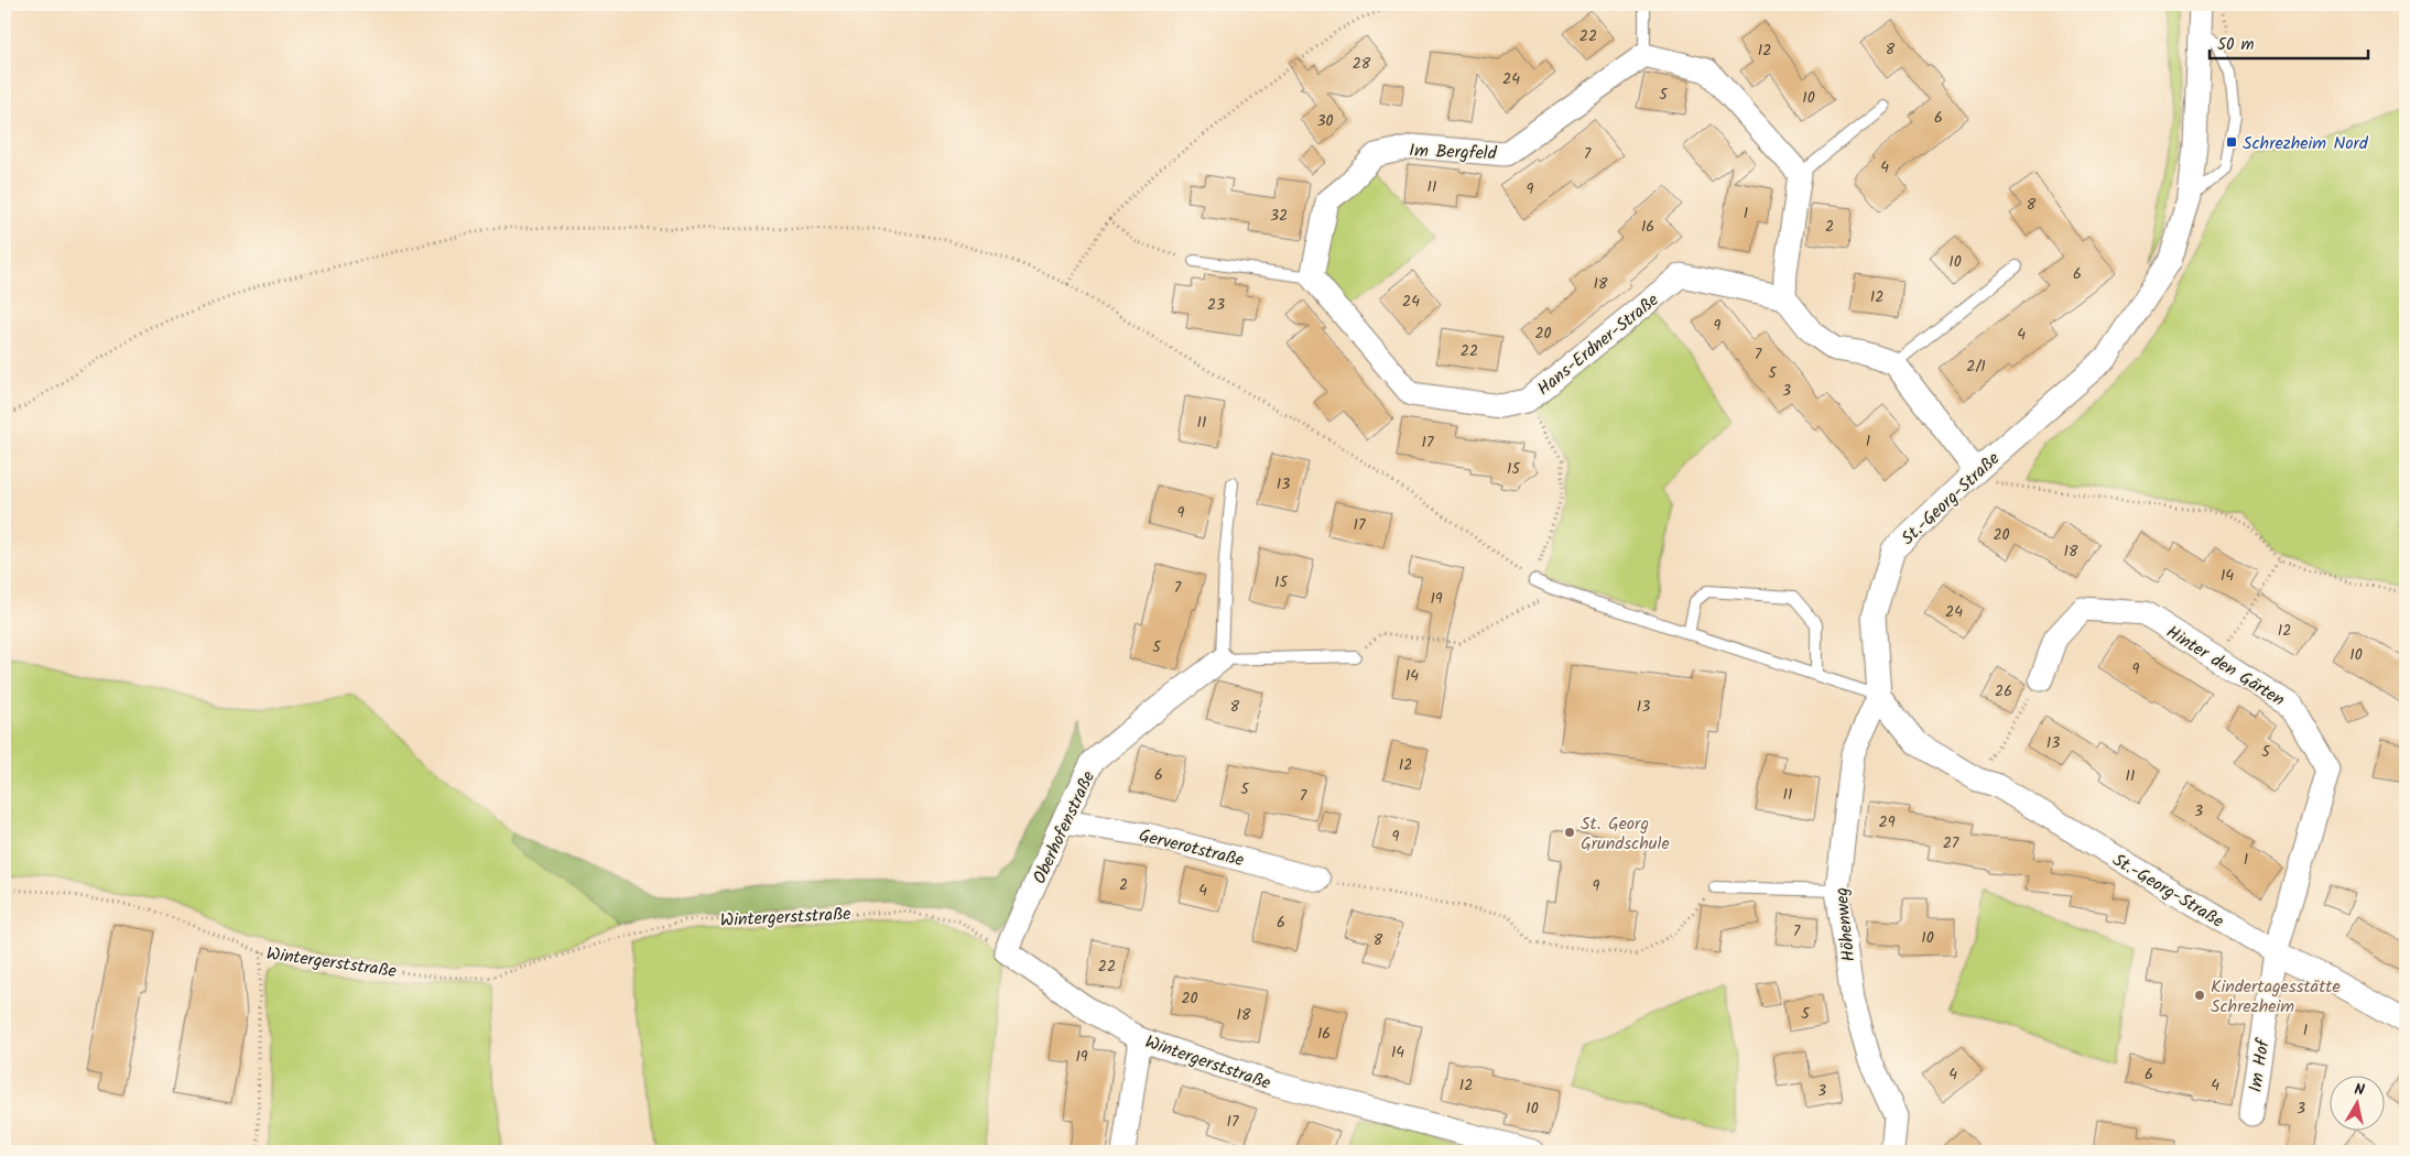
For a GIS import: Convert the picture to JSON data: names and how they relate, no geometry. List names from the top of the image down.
{
  "streets": {
    "street": [
      "Im Bergfeld",
      "Hans-Erdner-Straße",
      "St.-Georg-Straße",
      "Hinter den Gärten",
      "Oberhofenstraße",
      "Gerverotstraße",
      "Wintergerststraße",
      "Höhenweg",
      "Im Hof"
    ]
  },
  "crossings": [
    ["Im Bergfeld", "Hans-Erdner-Straße"],
    ["St.-Georg-Straße", "Hinter den Gärten"],
    ["St.-Georg-Straße", "Höhenweg"],
    ["St.-Georg-Straße", "Im Hof"],
    ["Hinter den Gärten", "Im Hof"],
    ["Oberhofenstraße", "Gerverotstraße"],
    ["Oberhofenstraße", "Wintergerststraße"]
  ],
  "places": {
    "transit": ["Schrezheim Nord"],
    "other": ["St. Georg Grundschule", "Kindertagesstätte Schrezheim"]
  },
  "house_numbers": [
    "22",
    "8",
    "12",
    "28",
    "24",
    "5",
    "10",
    "6",
    "30",
    "7",
    "4",
    "11",
    "9",
    "8",
    "1",
    "32",
    "16",
    "2",
    "10",
    "6",
    "18",
    "12",
    "24",
    "23",
    "9",
    "20",
    "4",
    "22",
    "7",
    "2/1",
    "5",
    "3",
    "11",
    "1",
    "17",
    "15",
    "13",
    "9",
    "17",
    "20",
    "18",
    "14",
    "15",
    "7",
    "19",
    "24",
    "12",
    "5",
    "10",
    "9",
    "14",
    "26",
    "8",
    "13",
    "13",
    "5",
    "12",
    "6",
    "11",
    "5",
    "11",
    "7",
    "3",
    "29",
    "9",
    "27",
    "1",
    "2",
    "9",
    "4",
    "6",
    "7",
    "10",
    "8",
    "22",
    "20",
    "5",
    "18",
    "1",
    "16",
    "14",
    "19",
    "4",
    "6",
    "12",
    "4",
    "3",
    "10",
    "3",
    "17"
  ],
  "scale_bar": "50 m",
  "north": "top"
}
